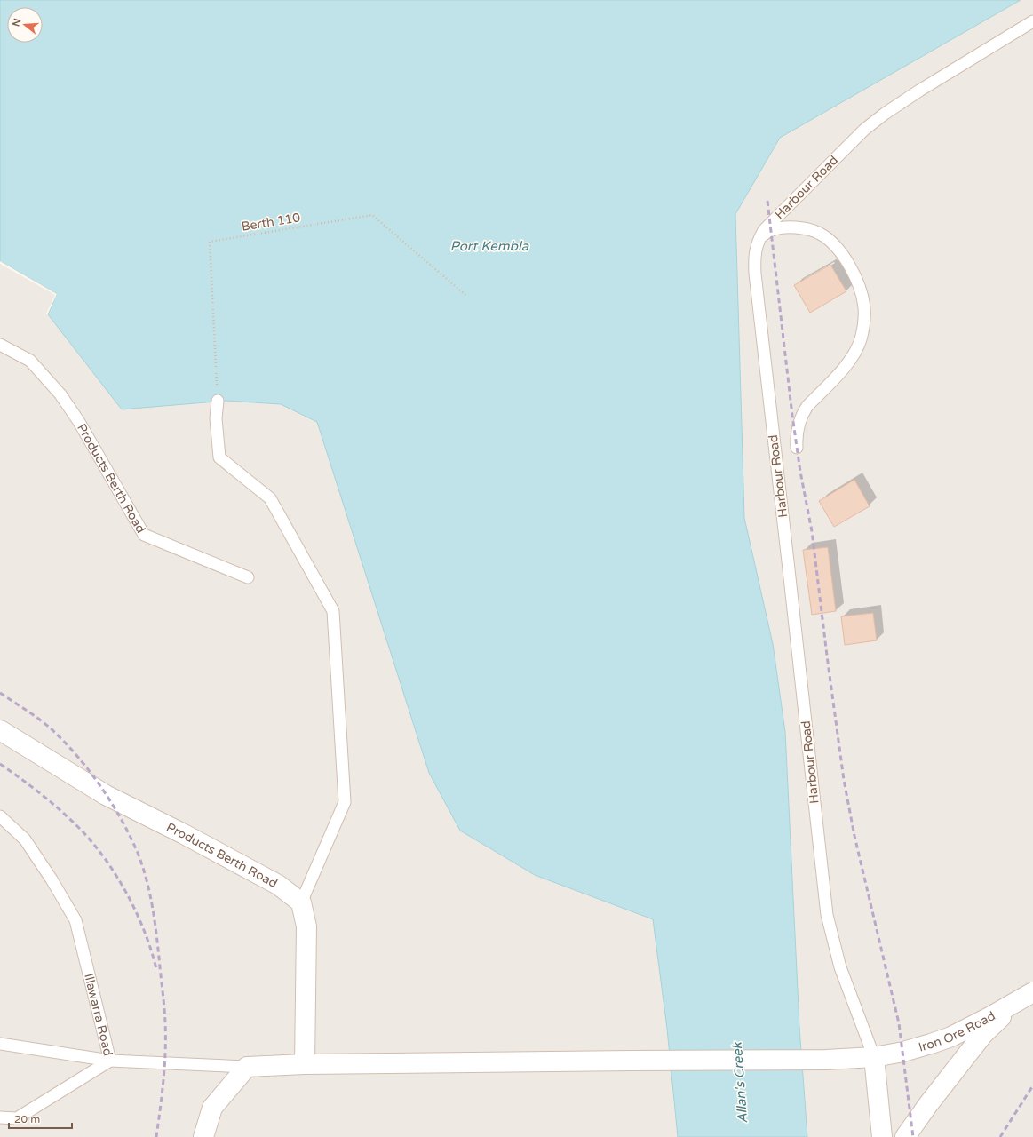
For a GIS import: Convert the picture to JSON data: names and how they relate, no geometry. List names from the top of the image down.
{
  "streets": {
    "street": ["Products Berth Road", "Iron Ore Road"],
    "lane": ["Harbour Road", "Illawarra Road"],
    "path": ["Berth 110"]
  },
  "crossings": [
    ["Harbour Road", "Iron Ore Road"],
    ["Illawarra Road", "Iron Ore Road"]
  ],
  "water": ["Port Kembla", "Allan's Creek"],
  "scale_bar": "20 m",
  "north": "left"
}
